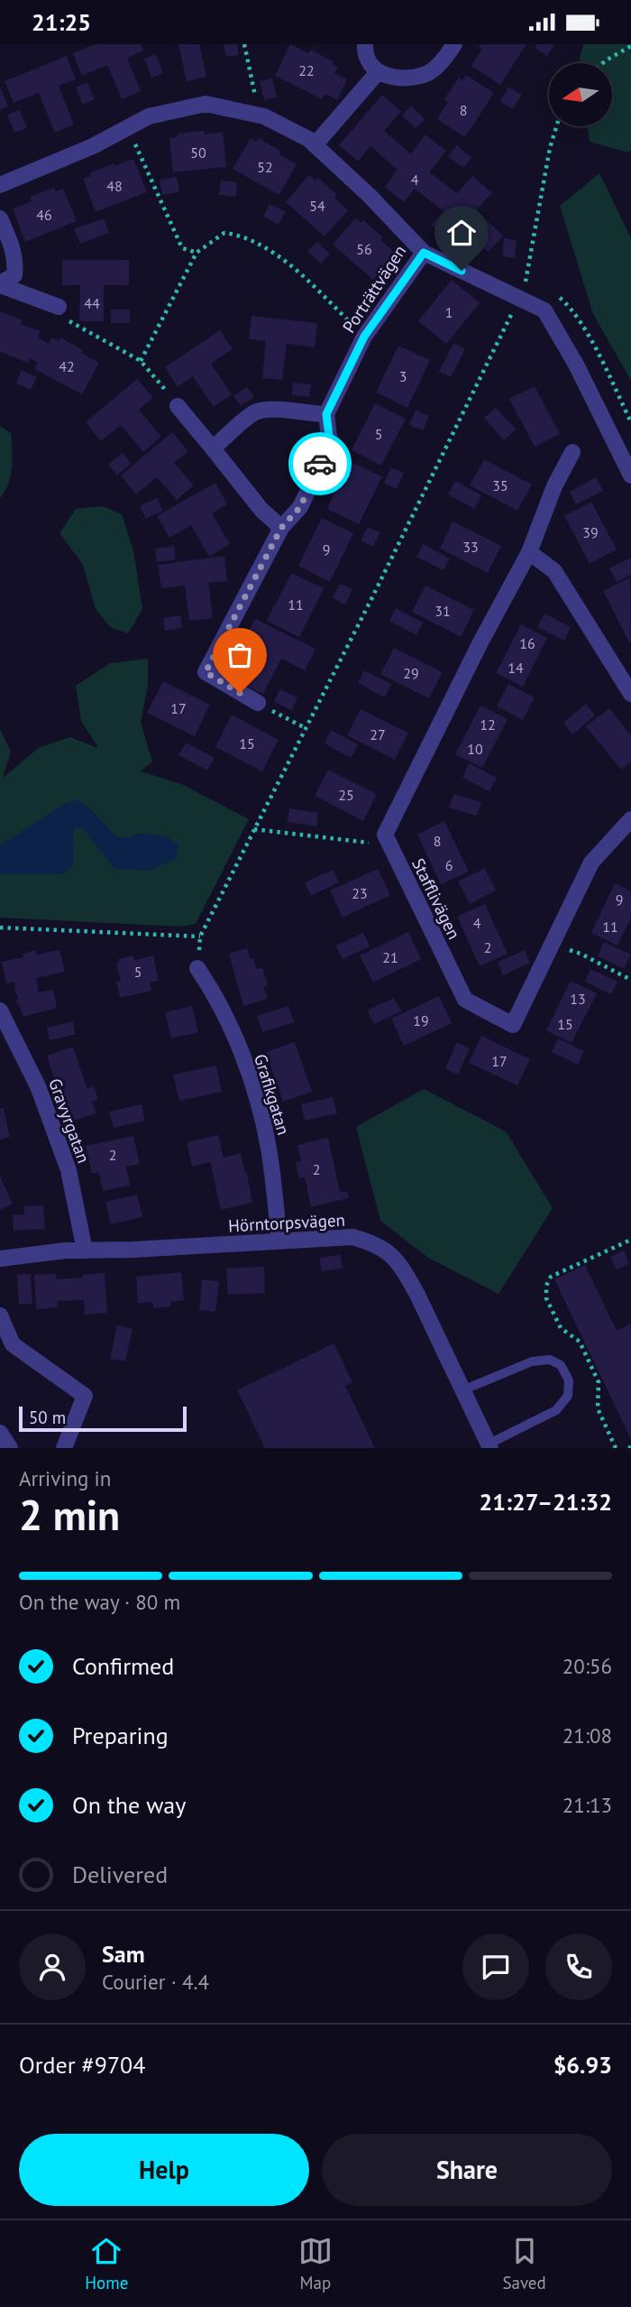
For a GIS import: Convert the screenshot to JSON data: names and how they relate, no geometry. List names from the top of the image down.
{
  "streets": {
    "street": [
      "Porträttvägen",
      "Stafflivägen",
      "Grafikgatan",
      "Gravyrgatan",
      "Hörntorpsvägen"
    ]
  },
  "crossings": [
    ["Grafikgatan", "Hörntorpsvägen"],
    ["Gravyrgatan", "Hörntorpsvägen"]
  ],
  "house_numbers": [
    "22",
    "8",
    "50",
    "52",
    "4",
    "48",
    "54",
    "46",
    "56",
    "44",
    "1",
    "42",
    "3",
    "5",
    "35",
    "39",
    "33",
    "9",
    "11",
    "31",
    "16",
    "14",
    "29",
    "17",
    "12",
    "27",
    "15",
    "10",
    "25",
    "8",
    "6",
    "23",
    "9",
    "4",
    "11",
    "2",
    "21",
    "5",
    "13",
    "19",
    "15",
    "17",
    "2",
    "2"
  ],
  "scale_bar": "50 m",
  "north": "left",
  "page": {
    "status": "21:25",
    "scale": "50 m",
    "heading": ["2 min", "Arriving in", "21:27–21:32"],
    "panel": [
      "Sam",
      "Courier · 4.4",
      "Order #9704",
      "$6.93"
    ],
    "bar": "On the way · 80 m",
    "list": [
      ["Confirmed", "20:56"],
      ["Preparing", "21:08"],
      ["On the way", "21:13"],
      "Delivered"
    ],
    "buttons": ["Help", "Share"],
    "tabs": ["Home", "Map", "Saved"]
  }
}
